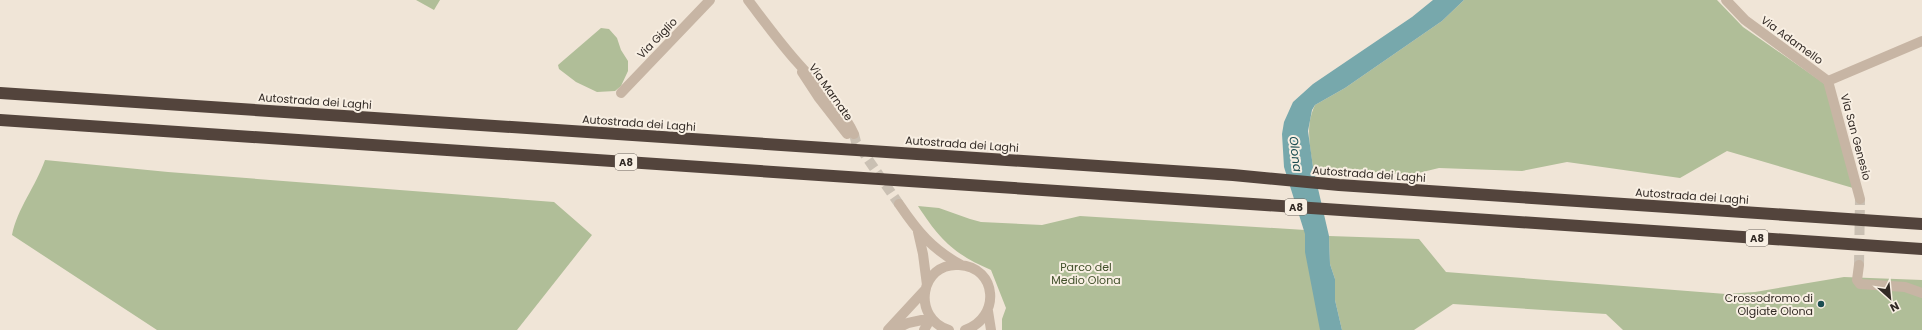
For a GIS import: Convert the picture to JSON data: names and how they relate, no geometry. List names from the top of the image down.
{
  "streets": {
    "highway": ["Autostrada dei Laghi", "A8"],
    "street": [
      "Via Giglio",
      "Via Adamello",
      "Via Marnate",
      "Via San Genesio"
    ]
  },
  "crossings": [
    ["Via Adamello", "Via San Genesio"]
  ],
  "water": ["Olona"],
  "parks": ["Parco del Medio Olona"],
  "places": ["Crossodromo di Olgiate Olona"],
  "north": "bottom right"
}
